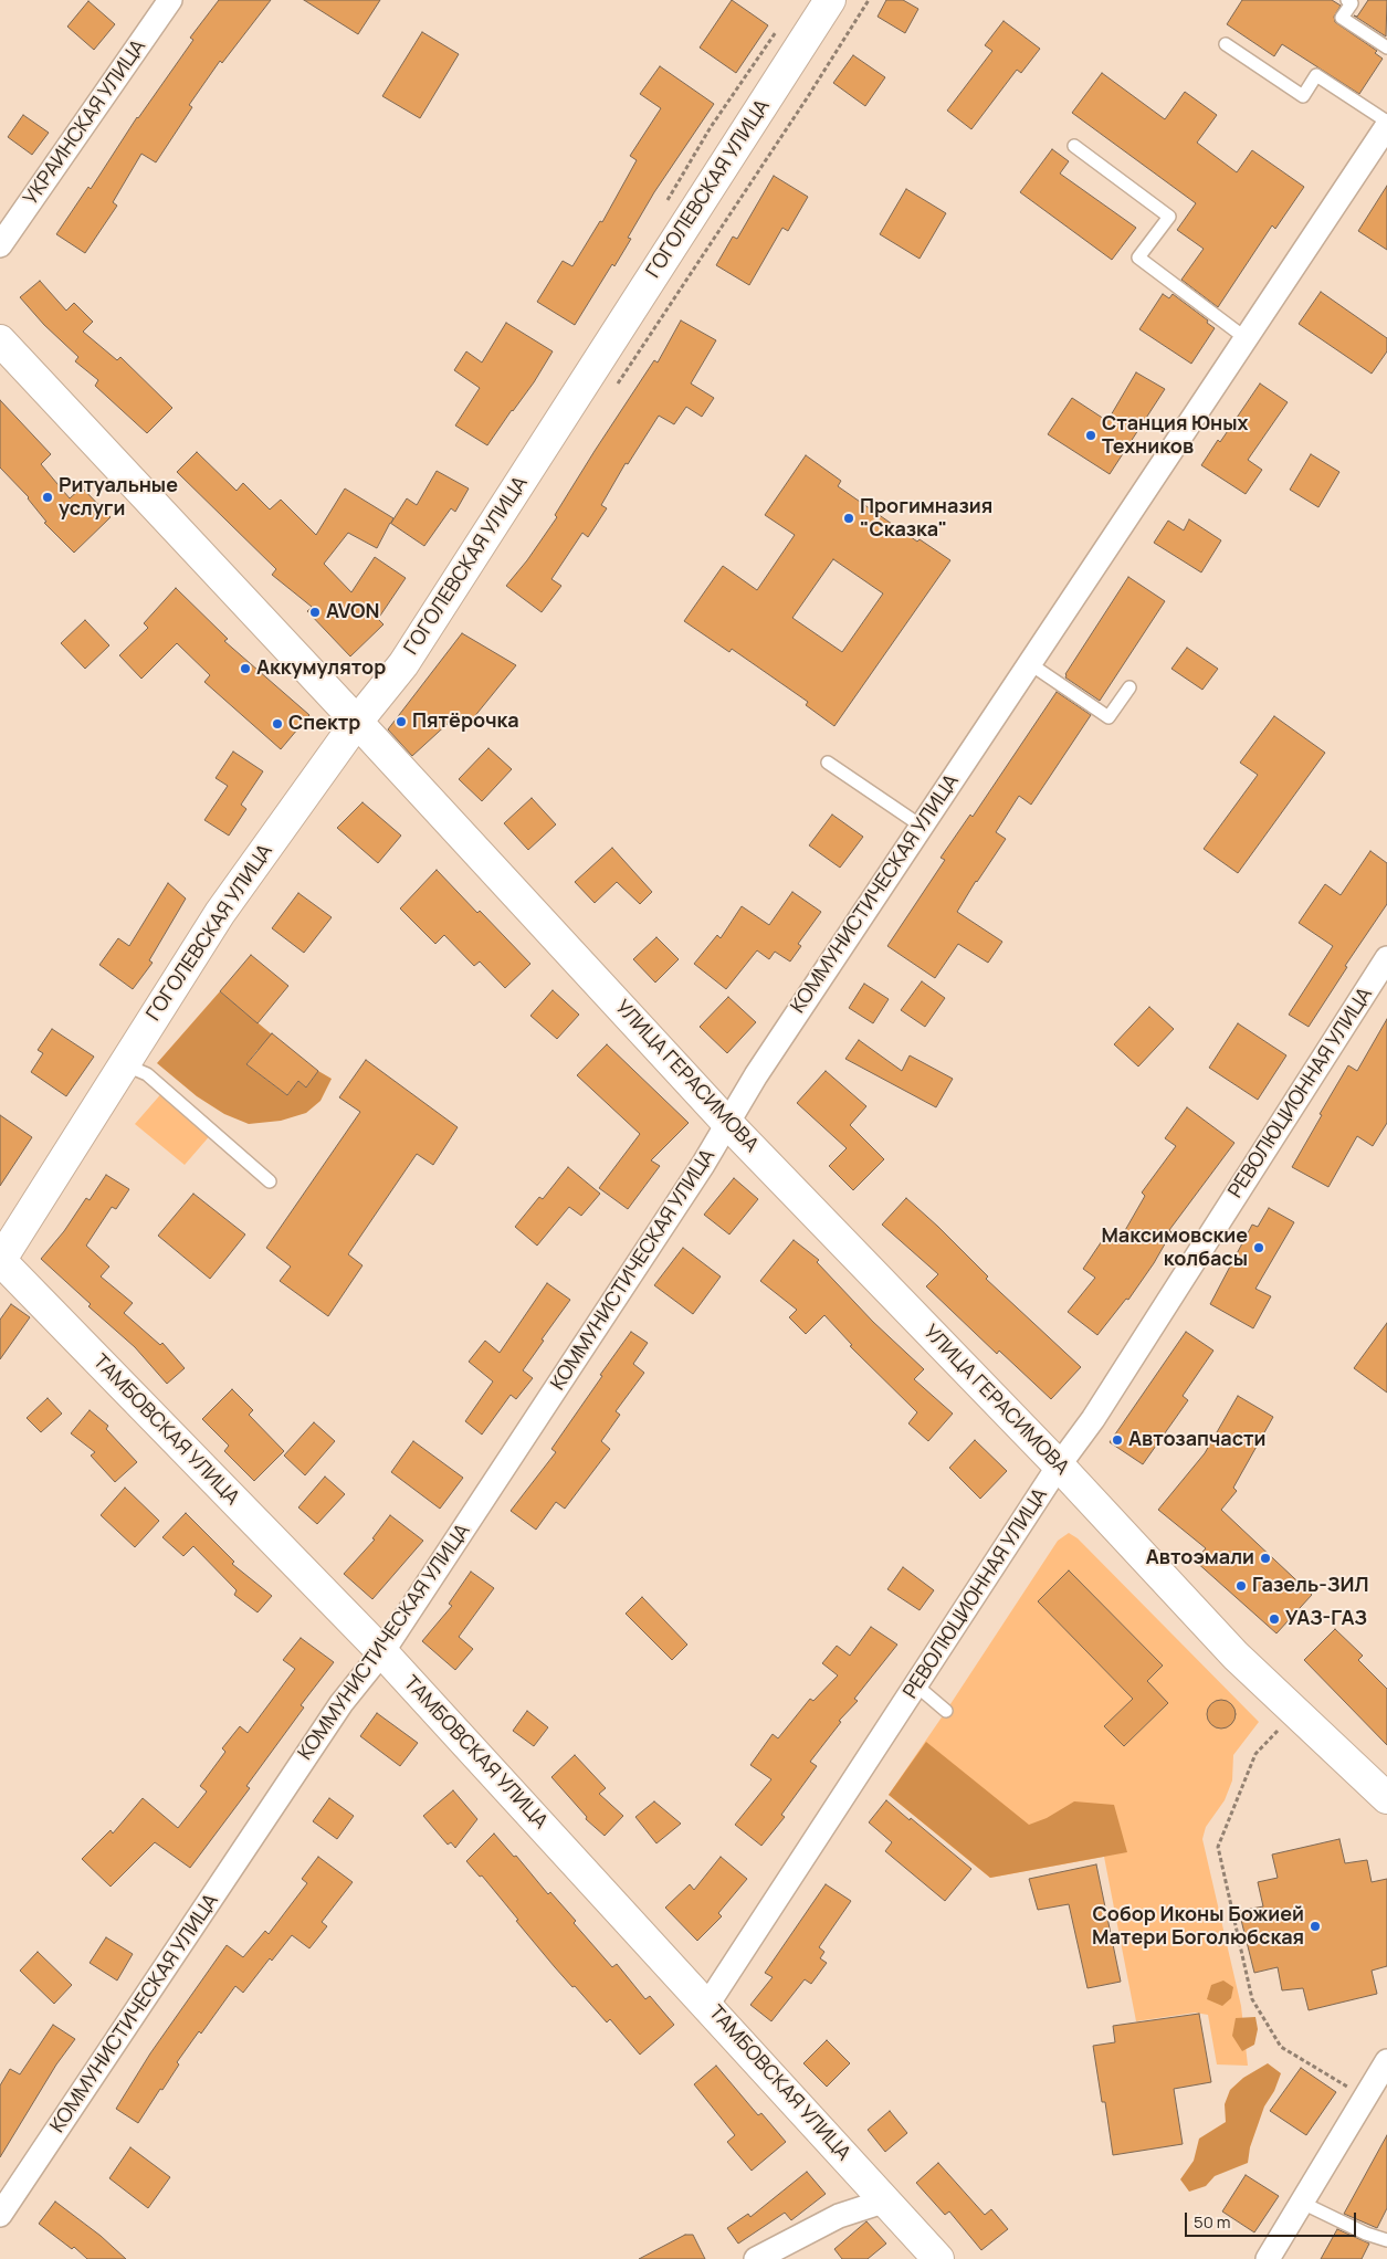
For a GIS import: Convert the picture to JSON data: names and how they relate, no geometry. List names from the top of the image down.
{
  "streets": {
    "main road": ["ГОГОЛЕВСКАЯ УЛИЦА", "УЛИЦА ГЕРАСИМОВА", "ТАМБОВСКАЯ УЛИЦА"],
    "street": ["УКРАИНСКАЯ УЛИЦА", "КОММУНИСТИЧЕСКАЯ УЛИЦА", "РЕВОЛЮЦИОННАЯ УЛИЦА"]
  },
  "crossings": [
    ["ГОГОЛЕВСКАЯ УЛИЦА", "УЛИЦА ГЕРАСИМОВА"],
    ["ГОГОЛЕВСКАЯ УЛИЦА", "ТАМБОВСКАЯ УЛИЦА"],
    ["КОММУНИСТИЧЕСКАЯ УЛИЦА", "УЛИЦА ГЕРАСИМОВА"],
    ["КОММУНИСТИЧЕСКАЯ УЛИЦА", "ТАМБОВСКАЯ УЛИЦА"],
    ["УЛИЦА ГЕРАСИМОВА", "РЕВОЛЮЦИОННАЯ УЛИЦА"],
    ["РЕВОЛЮЦИОННАЯ УЛИЦА", "ТАМБОВСКАЯ УЛИЦА"]
  ],
  "places": [
    "Станция Юных Техников",
    "Ритуальные услуги",
    "Прогимназия \"Сказка\"",
    "AVON",
    "Аккумулятор",
    "Пятёрочка",
    "Спектр",
    "Максимовские колбасы",
    "Автозапчасти",
    "Автоэмали",
    "Газель-ЗИЛ",
    "УАЗ-ГАЗ",
    "Собор Иконы Божией Матери Боголюбская"
  ],
  "scale_bar": "50 m"
}
